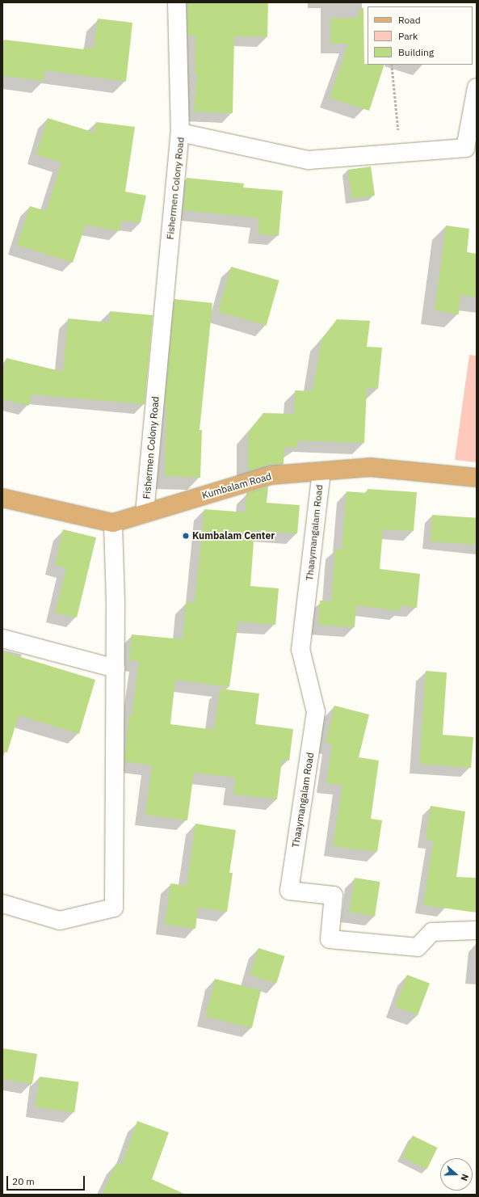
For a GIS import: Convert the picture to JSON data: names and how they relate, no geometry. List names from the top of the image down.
{
  "streets": {
    "main road": ["Kumbalam Road"],
    "street": ["Fishermen Colony Road", "Thaaymangalam Road"]
  },
  "crossings": [
    ["Fishermen Colony Road", "Kumbalam Road"],
    ["Kumbalam Road", "Thaaymangalam Road"]
  ],
  "places": ["Kumbalam Center"],
  "legend": ["Road", "Park", "Building"],
  "scale_bar": "20 m",
  "north": "right"
}
